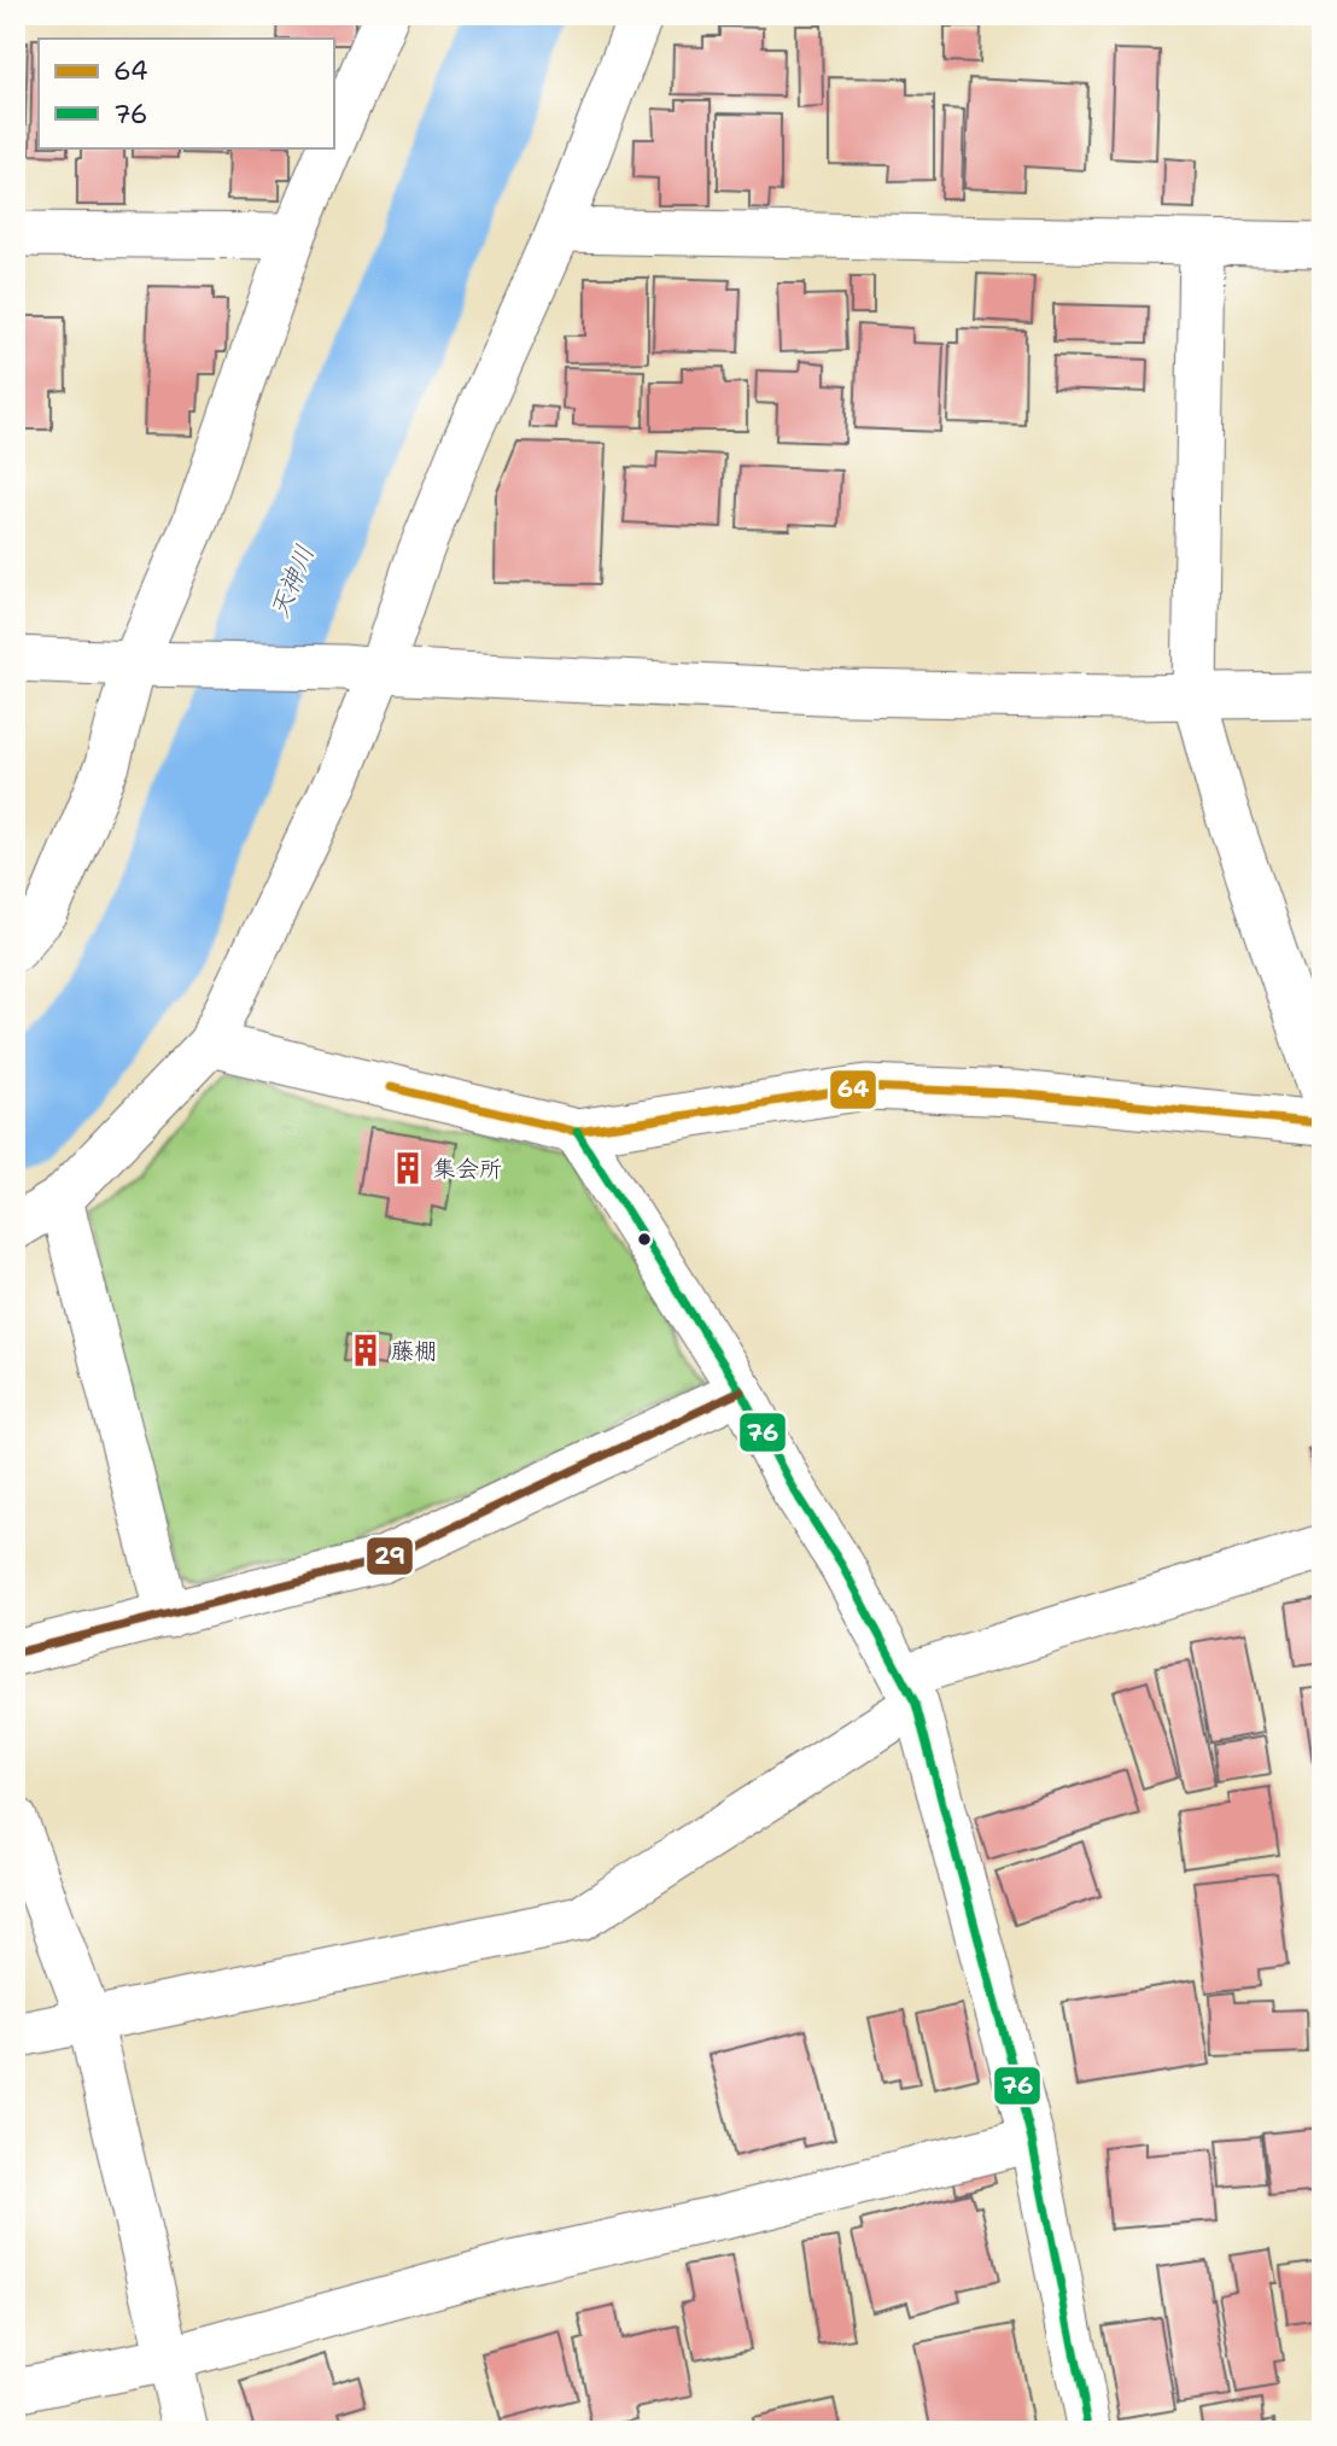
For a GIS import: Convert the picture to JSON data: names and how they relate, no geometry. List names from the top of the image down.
{
  "water": ["天神川"],
  "places": {
    "building": ["集会所", "藤棚"]
  },
  "lines": ["transit line 64", "transit line 76", "transit line 29"],
  "legend": ["64", "76"]
}
